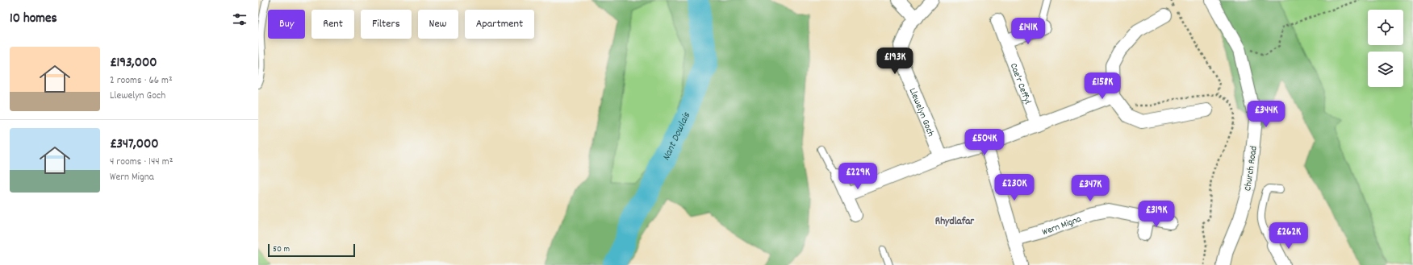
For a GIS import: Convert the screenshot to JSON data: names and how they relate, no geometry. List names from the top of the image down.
{
  "streets": {
    "street": [
      "Cae'r Ceffyl",
      "Llewelyn Goch",
      "Church Road",
      "Wern Migna"
    ]
  },
  "districts": ["Rhydlafar"],
  "water": ["Nant Dowlais"],
  "scale_bar": "50 m",
  "page": {
    "heading": "10 homes",
    "chip": [
      "Buy",
      "Rent",
      "Filters",
      "New",
      "Apartment"
    ],
    "price": [
      "£141K",
      "£193K",
      "£158K",
      "£344K",
      "£504K",
      "£229K",
      "£230K",
      "£347K",
      "£319K",
      "£262K"
    ],
    "list": [
      {
        "name": "£193,000",
        "note": "2 rooms · 66 m² · Llewelyn Goch"
      },
      {
        "name": "£347,000",
        "note": "4 rooms · 144 m² · Wern Migna"
      }
    ],
    "scale": "50 m"
  }
}
